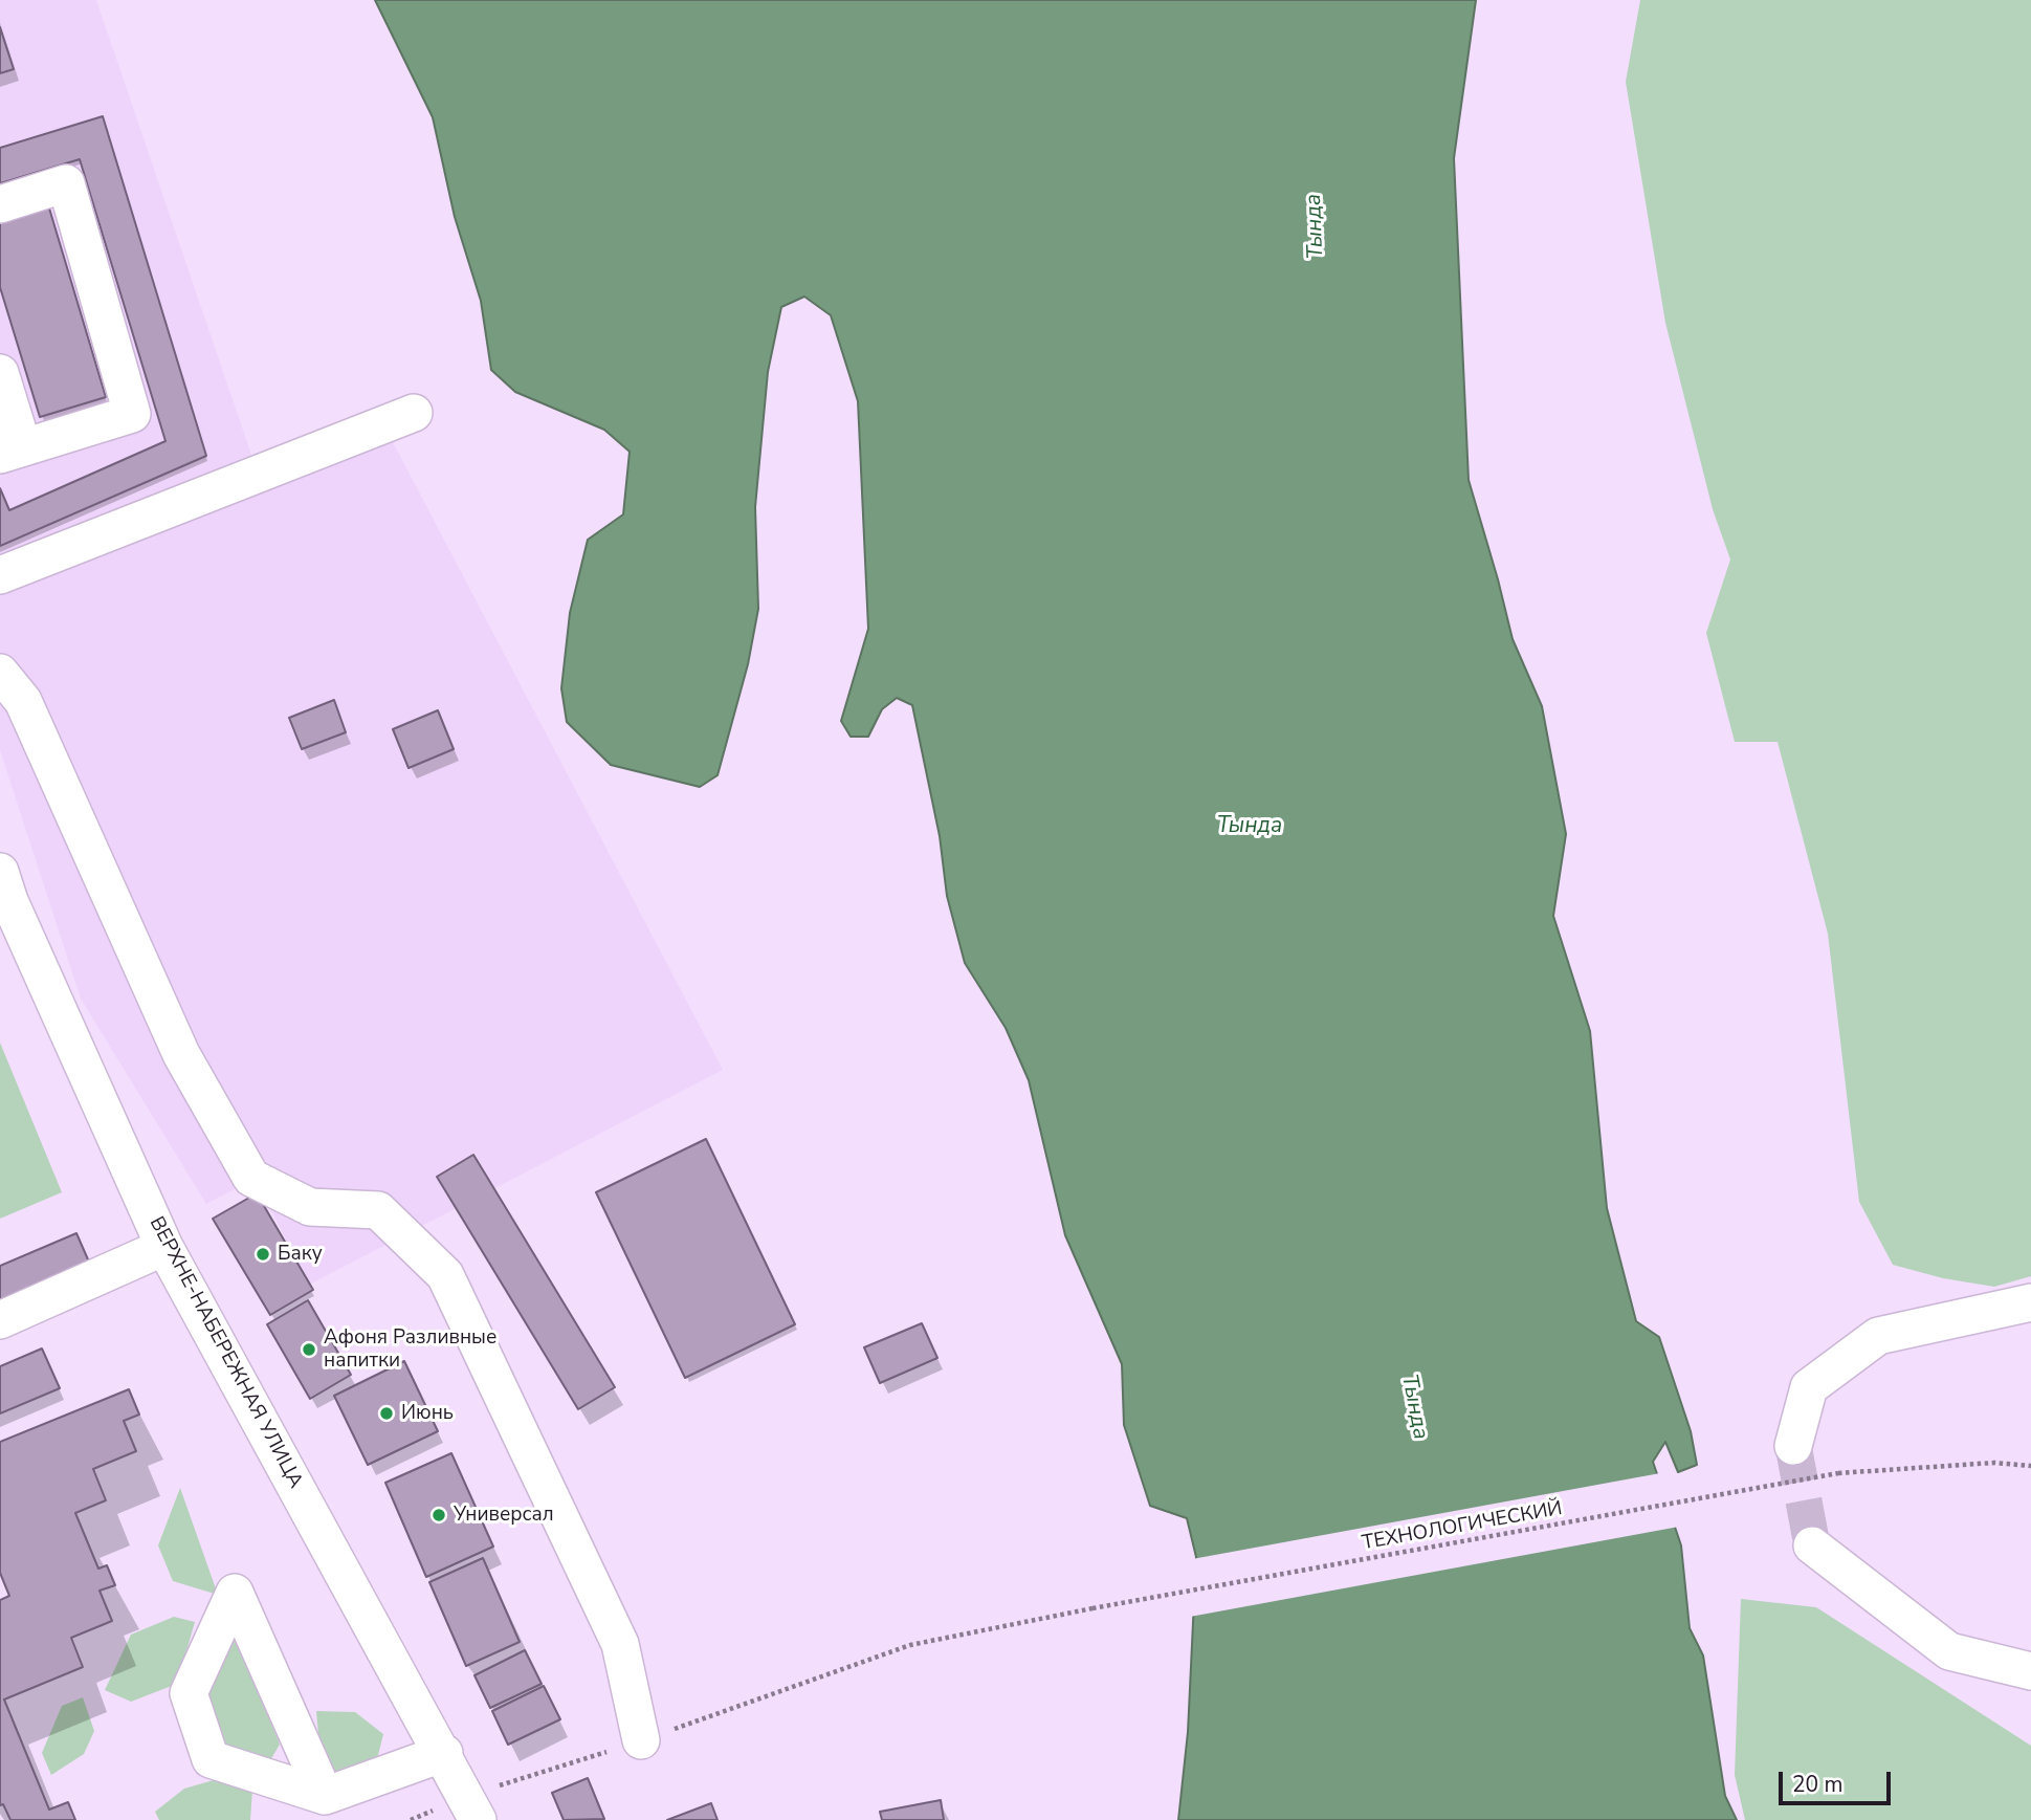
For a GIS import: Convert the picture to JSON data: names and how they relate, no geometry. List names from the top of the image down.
{
  "streets": {
    "street": ["ВЕРХНЕ-НАБЕРЕЖНАЯ УЛИЦА"],
    "path": ["ТЕХНОЛОГИЧЕСКИЙ"]
  },
  "crossings": [
    ["ВЕРХНЕ-НАБЕРЕЖНАЯ УЛИЦА", "ТЕХНОЛОГИЧЕСКИЙ"]
  ],
  "water": ["Тында"],
  "places": [
    "Баку",
    "Афоня Разливные напитки",
    "Июнь",
    "Универсал"
  ],
  "scale_bar": "20 m"
}
